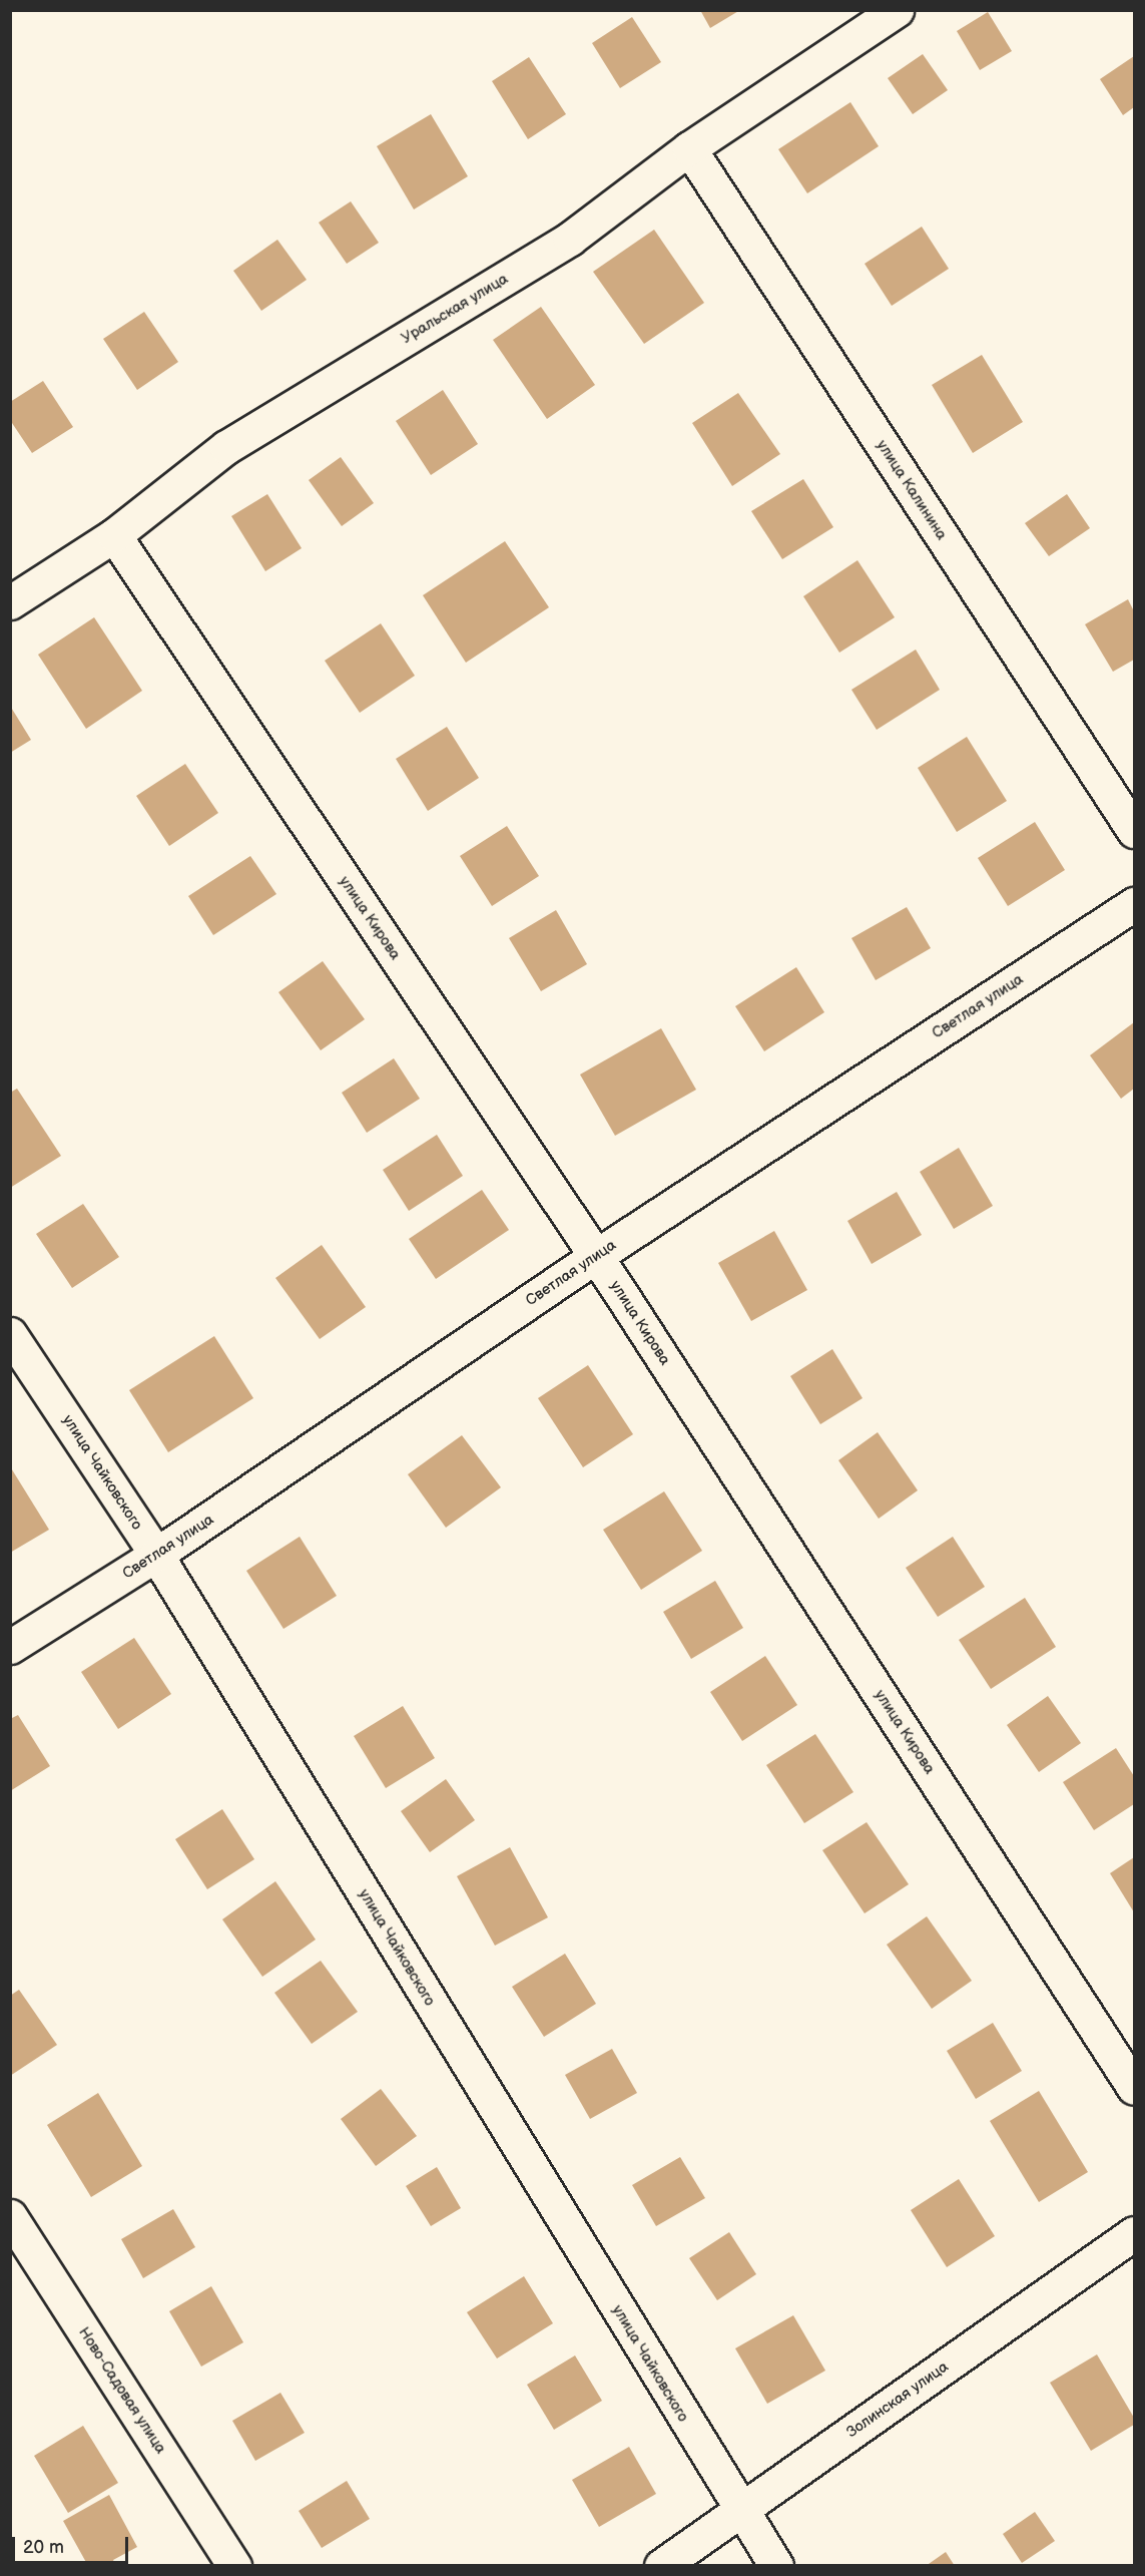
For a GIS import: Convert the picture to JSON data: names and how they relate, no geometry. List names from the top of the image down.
{
  "streets": {
    "street": [
      "Уральская улица",
      "улица Калинина",
      "улица Кирова",
      "Светлая улица",
      "улица Чайковского",
      "Ново-Садовая улица",
      "Золинская улица"
    ]
  },
  "crossings": [
    ["Уральская улица", "улица Калинина"],
    ["Уральская улица", "улица Кирова"],
    ["улица Кирова", "Светлая улица"],
    ["Светлая улица", "улица Чайковского"],
    ["улица Чайковского", "Золинская улица"]
  ],
  "scale_bar": "20 m"
}
